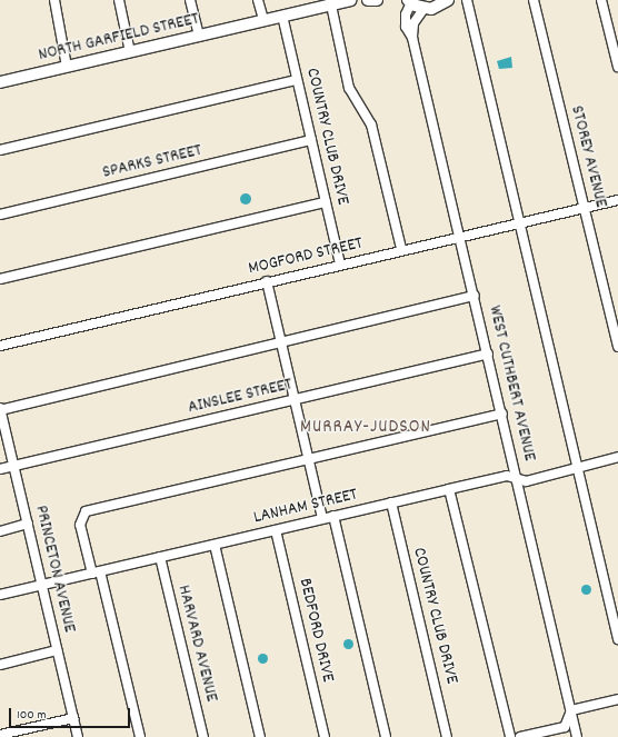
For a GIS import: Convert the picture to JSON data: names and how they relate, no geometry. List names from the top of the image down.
{
  "streets": {
    "main road": ["NORTH GARFIELD STREET"],
    "street": [
      "COUNTRY CLUB DRIVE",
      "STOREY AVENUE",
      "SPARKS STREET",
      "MOGFORD STREET",
      "WEST CUTHBERT AVENUE",
      "AINSLEE STREET",
      "LANHAM STREET",
      "PRINCETON AVENUE",
      "BEDFORD DRIVE",
      "HARVARD AVENUE"
    ]
  },
  "crossings": [
    ["NORTH GARFIELD STREET", "COUNTRY CLUB DRIVE"],
    ["COUNTRY CLUB DRIVE", "SPARKS STREET"],
    ["COUNTRY CLUB DRIVE", "MOGFORD STREET"],
    ["COUNTRY CLUB DRIVE", "LANHAM STREET"],
    ["STOREY AVENUE", "MOGFORD STREET"],
    ["MOGFORD STREET", "WEST CUTHBERT AVENUE"],
    ["WEST CUTHBERT AVENUE", "AINSLEE STREET"],
    ["WEST CUTHBERT AVENUE", "LANHAM STREET"],
    ["AINSLEE STREET", "PRINCETON AVENUE"],
    ["LANHAM STREET", "PRINCETON AVENUE"],
    ["LANHAM STREET", "BEDFORD DRIVE"],
    ["LANHAM STREET", "HARVARD AVENUE"]
  ],
  "districts": ["MURRAY-JUDSON"],
  "scale_bar": "100 m"
}
